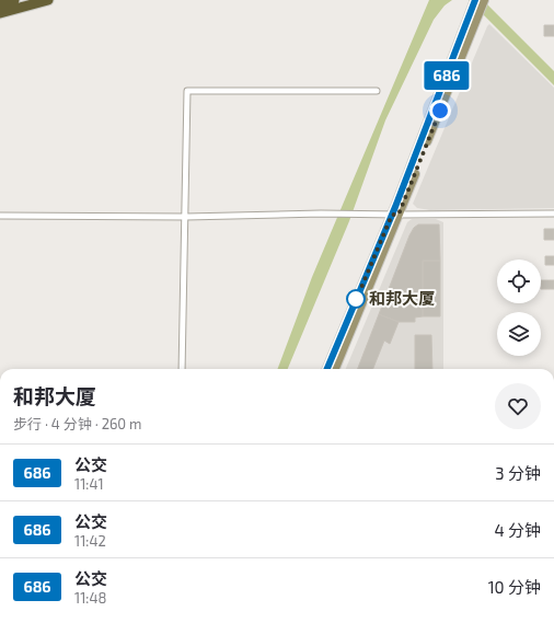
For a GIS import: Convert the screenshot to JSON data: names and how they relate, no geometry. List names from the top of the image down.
{
  "places": ["和邦大厦"],
  "lines": ["bus line 686"],
  "page": {
    "on_map": "686",
    "heading": ["和邦大厦", "步行 · 4 分钟 · 260 m"],
    "list": [
      {
        "mark": "686",
        "name": "公交",
        "note": "11:41",
        "value": "3 分钟"
      },
      {
        "mark": "686",
        "name": "公交",
        "note": "11:42",
        "value": "4 分钟"
      },
      {
        "mark": "686",
        "name": "公交",
        "note": "11:48",
        "value": "10 分钟"
      }
    ]
  }
}
